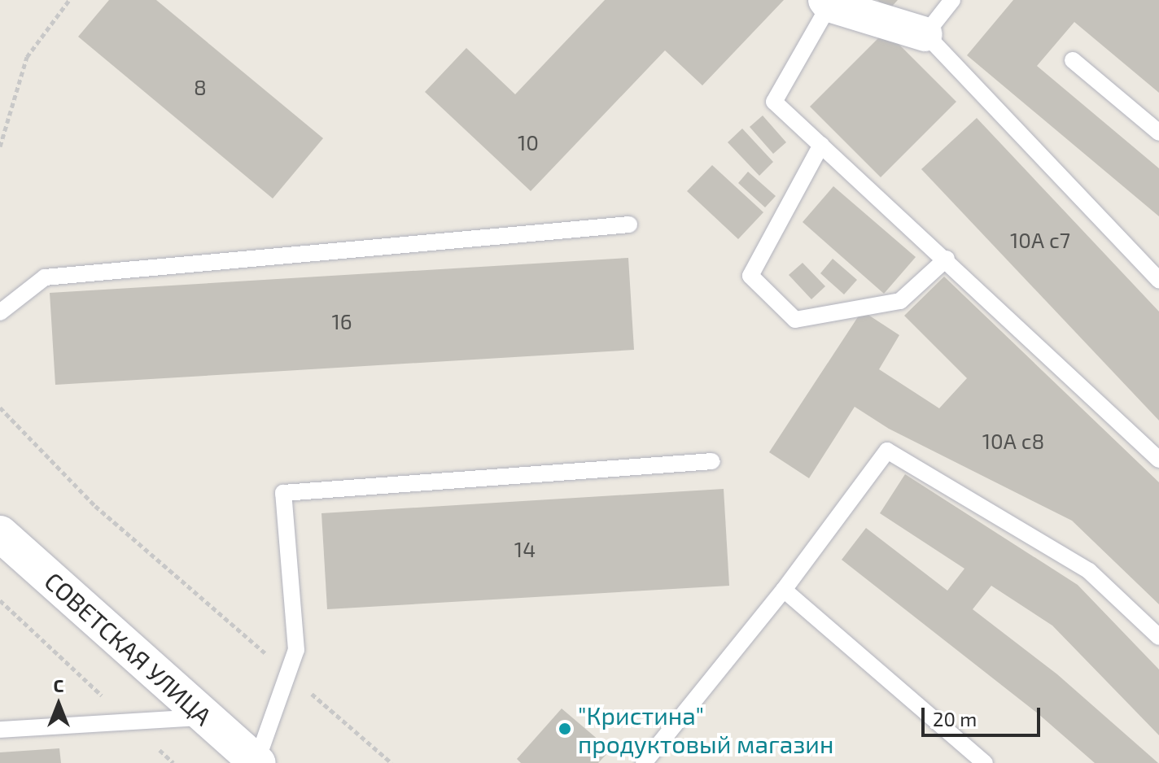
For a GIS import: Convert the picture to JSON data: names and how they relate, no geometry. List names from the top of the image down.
{
  "streets": {
    "street": ["СОВЕТСКАЯ УЛИЦА"]
  },
  "places": ["\"Кристина\" продуктовый магазин"],
  "house_numbers": [
    "8",
    "10",
    "10А с7",
    "16",
    "10А с8",
    "14"
  ],
  "scale_bar": "20 m",
  "north": "top"
}
